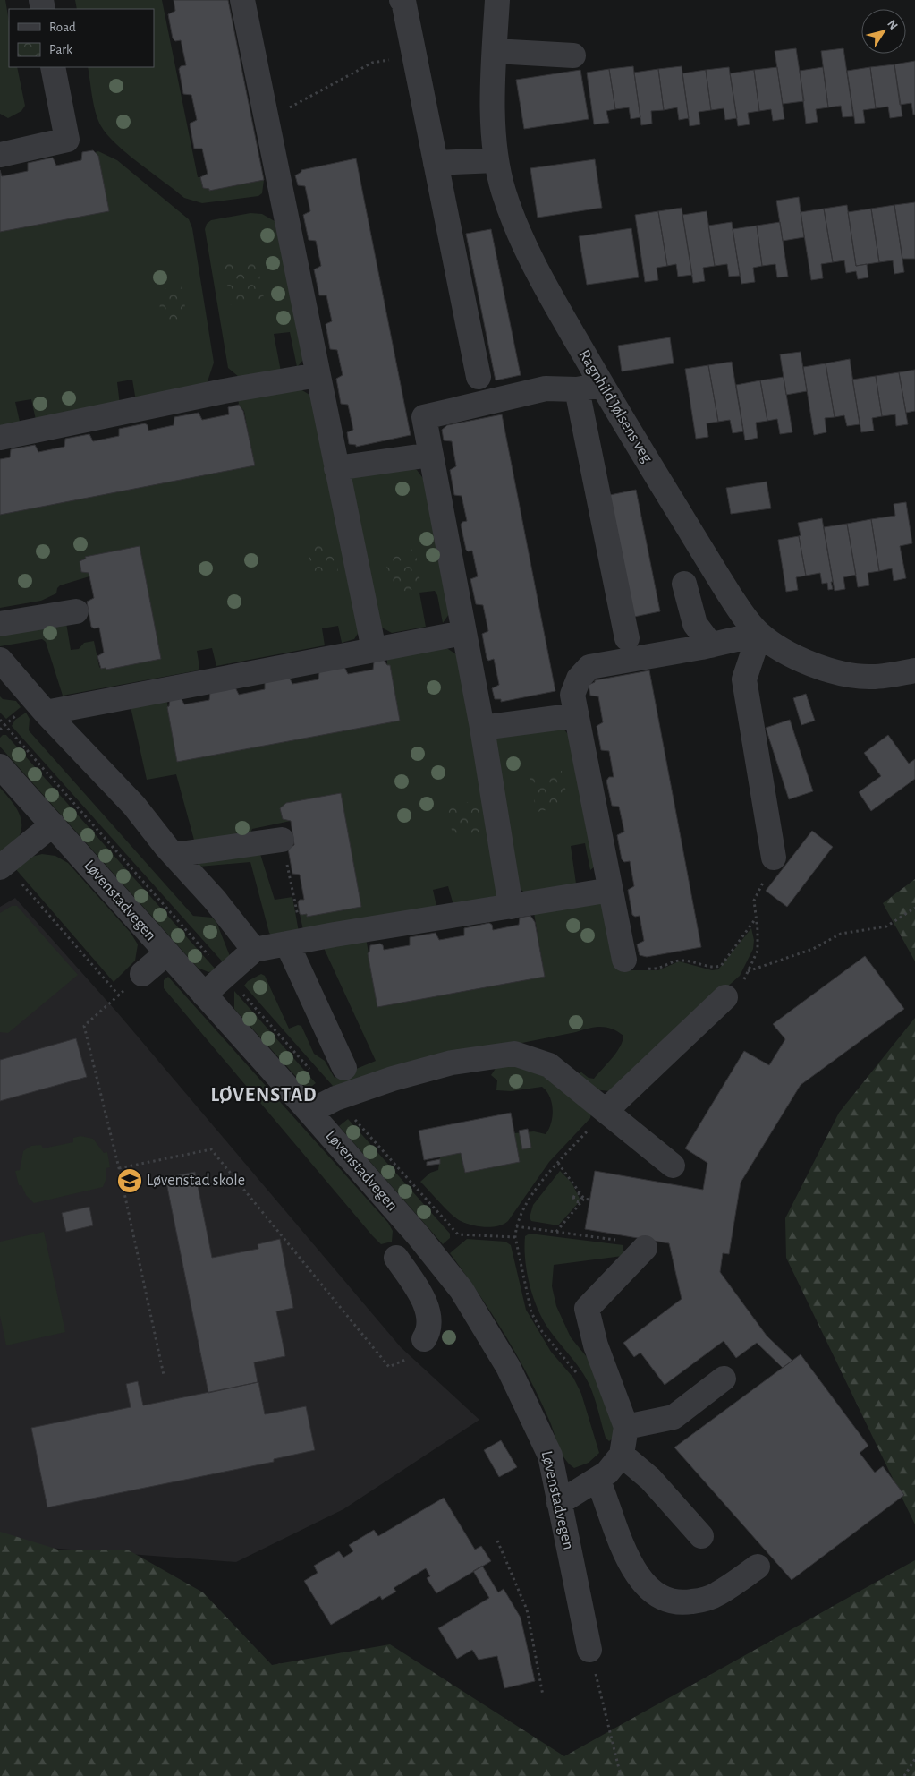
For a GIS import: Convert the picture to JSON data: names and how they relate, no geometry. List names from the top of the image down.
{
  "streets": {
    "street": ["Ragnhild Jølsens veg", "Løvenstadvegen"]
  },
  "districts": ["LØVENSTAD"],
  "places": {
    "school or university": ["Løvenstad skole"]
  },
  "legend": ["Road", "Park"],
  "north": "top right"
}
